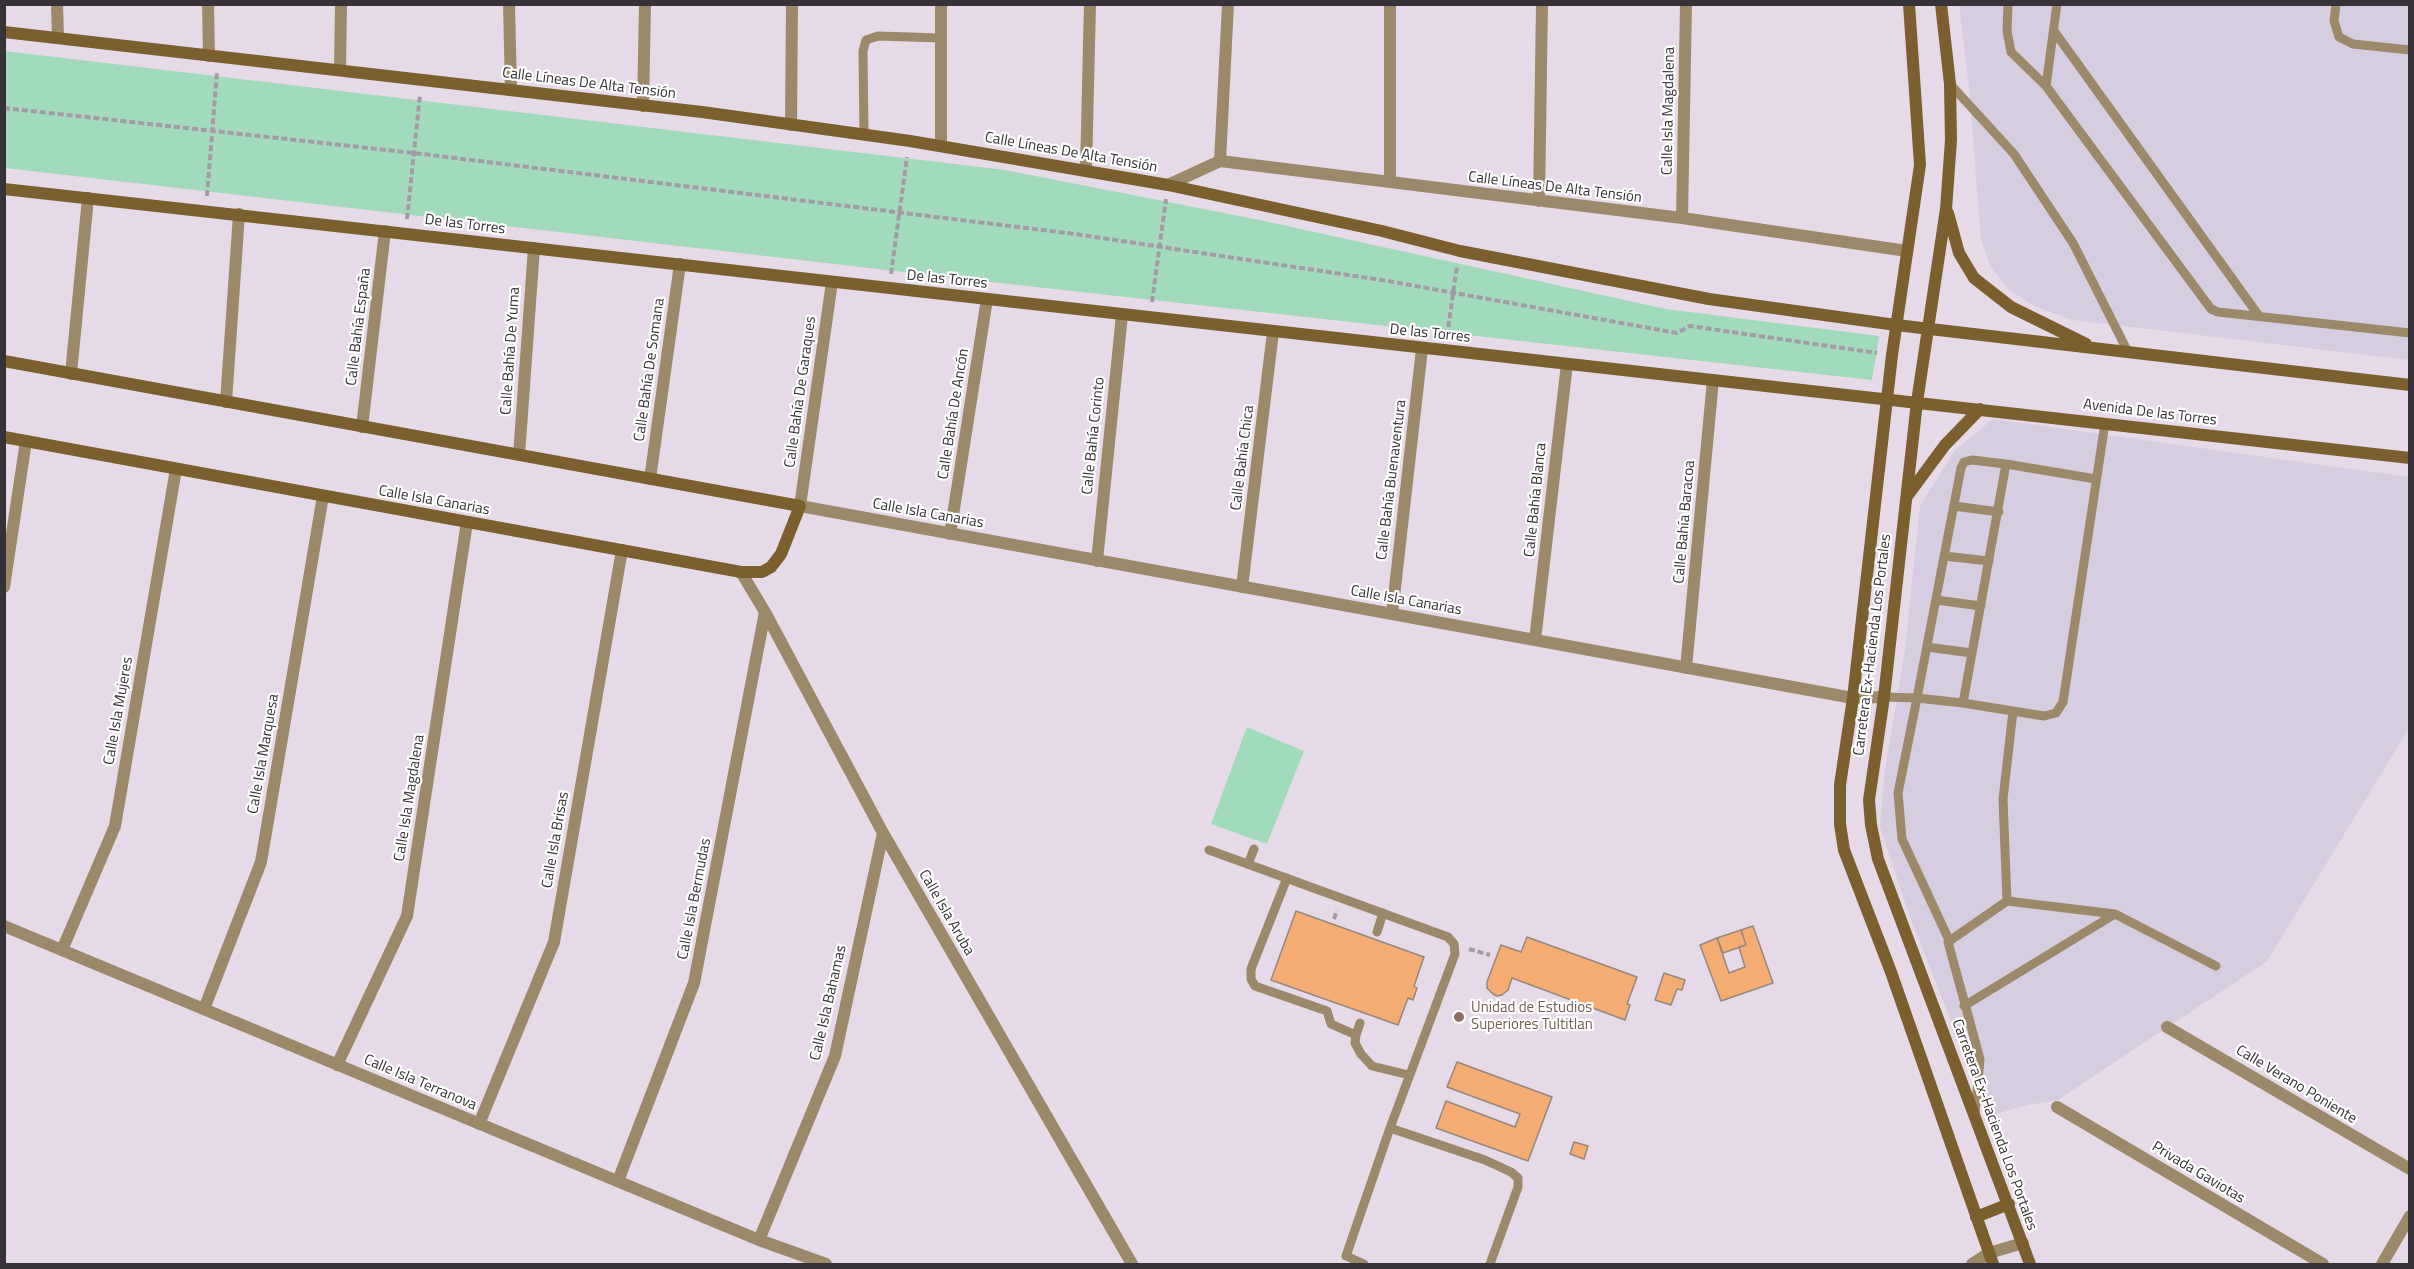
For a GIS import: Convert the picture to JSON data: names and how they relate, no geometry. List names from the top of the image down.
{
  "streets": {
    "main road": [
      "Calle Líneas De Alta Tensión",
      "De las Torres",
      "Avenida De las Torres",
      "Calle Isla Canarias",
      "Carretera Ex-Hacienda Los Portales"
    ],
    "street": [
      "Calle Isla Magdalena",
      "Calle Bahía España",
      "Calle Bahía De Yuma",
      "Calle Bahía De Somana",
      "Calle Bahía De Garaques",
      "Calle Bahía De Ancón",
      "Calle Bahía Corinto",
      "Calle Bahía Chica",
      "Calle Bahía Buenaventura",
      "Calle Bahía Blanca",
      "Calle Bahía Baracoa",
      "Calle Isla Mujeres",
      "Calle Isla Marquesa",
      "Calle Isla Brisas",
      "Calle Isla Bermudas",
      "Calle Isla Aruba",
      "Calle Isla Bahamas",
      "Calle Isla Terranova",
      "Calle Verano Poniente",
      "Privada Gaviotas"
    ]
  },
  "crossings": [
    ["Calle Líneas De Alta Tensión", "Calle Isla Magdalena"],
    ["Calle Líneas De Alta Tensión", "Carretera Ex-Hacienda Los Portales"],
    ["Calle Isla Magdalena", "Calle Isla Canarias"],
    ["Calle Isla Magdalena", "Calle Isla Terranova"],
    ["De las Torres", "Calle Bahía España"],
    ["De las Torres", "Calle Bahía De Yuma"],
    ["De las Torres", "Calle Bahía De Somana"],
    ["De las Torres", "Calle Bahía De Garaques"],
    ["De las Torres", "Avenida De las Torres"],
    ["De las Torres", "Calle Bahía De Ancón"],
    ["De las Torres", "Calle Bahía Corinto"],
    ["De las Torres", "Calle Bahía Chica"],
    ["De las Torres", "Calle Bahía Buenaventura"],
    ["De las Torres", "Calle Bahía Blanca"],
    ["De las Torres", "Calle Bahía Baracoa"],
    ["De las Torres", "Carretera Ex-Hacienda Los Portales"],
    ["Calle Bahía De Garaques", "Calle Isla Canarias"],
    ["Avenida De las Torres", "Carretera Ex-Hacienda Los Portales"],
    ["Calle Bahía De Ancón", "Calle Isla Canarias"],
    ["Calle Bahía Corinto", "Calle Isla Canarias"],
    ["Calle Bahía Chica", "Calle Isla Canarias"],
    ["Calle Bahía Buenaventura", "Calle Isla Canarias"],
    ["Calle Bahía Blanca", "Calle Isla Canarias"],
    ["Calle Isla Canarias", "Calle Bahía Baracoa"],
    ["Calle Isla Canarias", "Carretera Ex-Hacienda Los Portales"],
    ["Calle Isla Canarias", "Calle Isla Mujeres"],
    ["Calle Isla Canarias", "Calle Isla Marquesa"],
    ["Calle Isla Canarias", "Calle Isla Brisas"],
    ["Calle Isla Canarias", "Calle Isla Aruba"],
    ["Calle Isla Mujeres", "Calle Isla Terranova"],
    ["Calle Isla Marquesa", "Calle Isla Terranova"],
    ["Calle Isla Brisas", "Calle Isla Terranova"],
    ["Calle Isla Bermudas", "Calle Isla Aruba"],
    ["Calle Isla Bermudas", "Calle Isla Terranova"],
    ["Calle Isla Aruba", "Calle Isla Bahamas"],
    ["Calle Isla Bahamas", "Calle Isla Terranova"]
  ],
  "places": ["Unidad de Estudios Superiores Tultitlan"]
}
